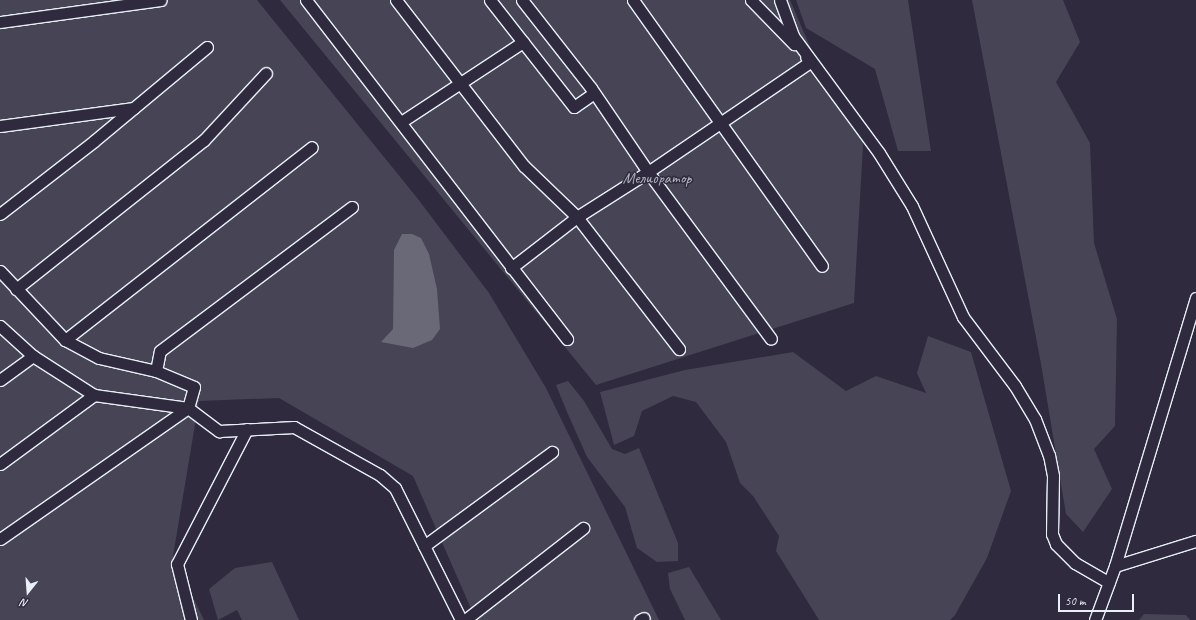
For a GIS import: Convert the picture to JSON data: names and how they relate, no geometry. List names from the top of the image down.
{
  "parks": ["Мелиоратор"],
  "scale_bar": "50 m",
  "north": "bottom"
}
